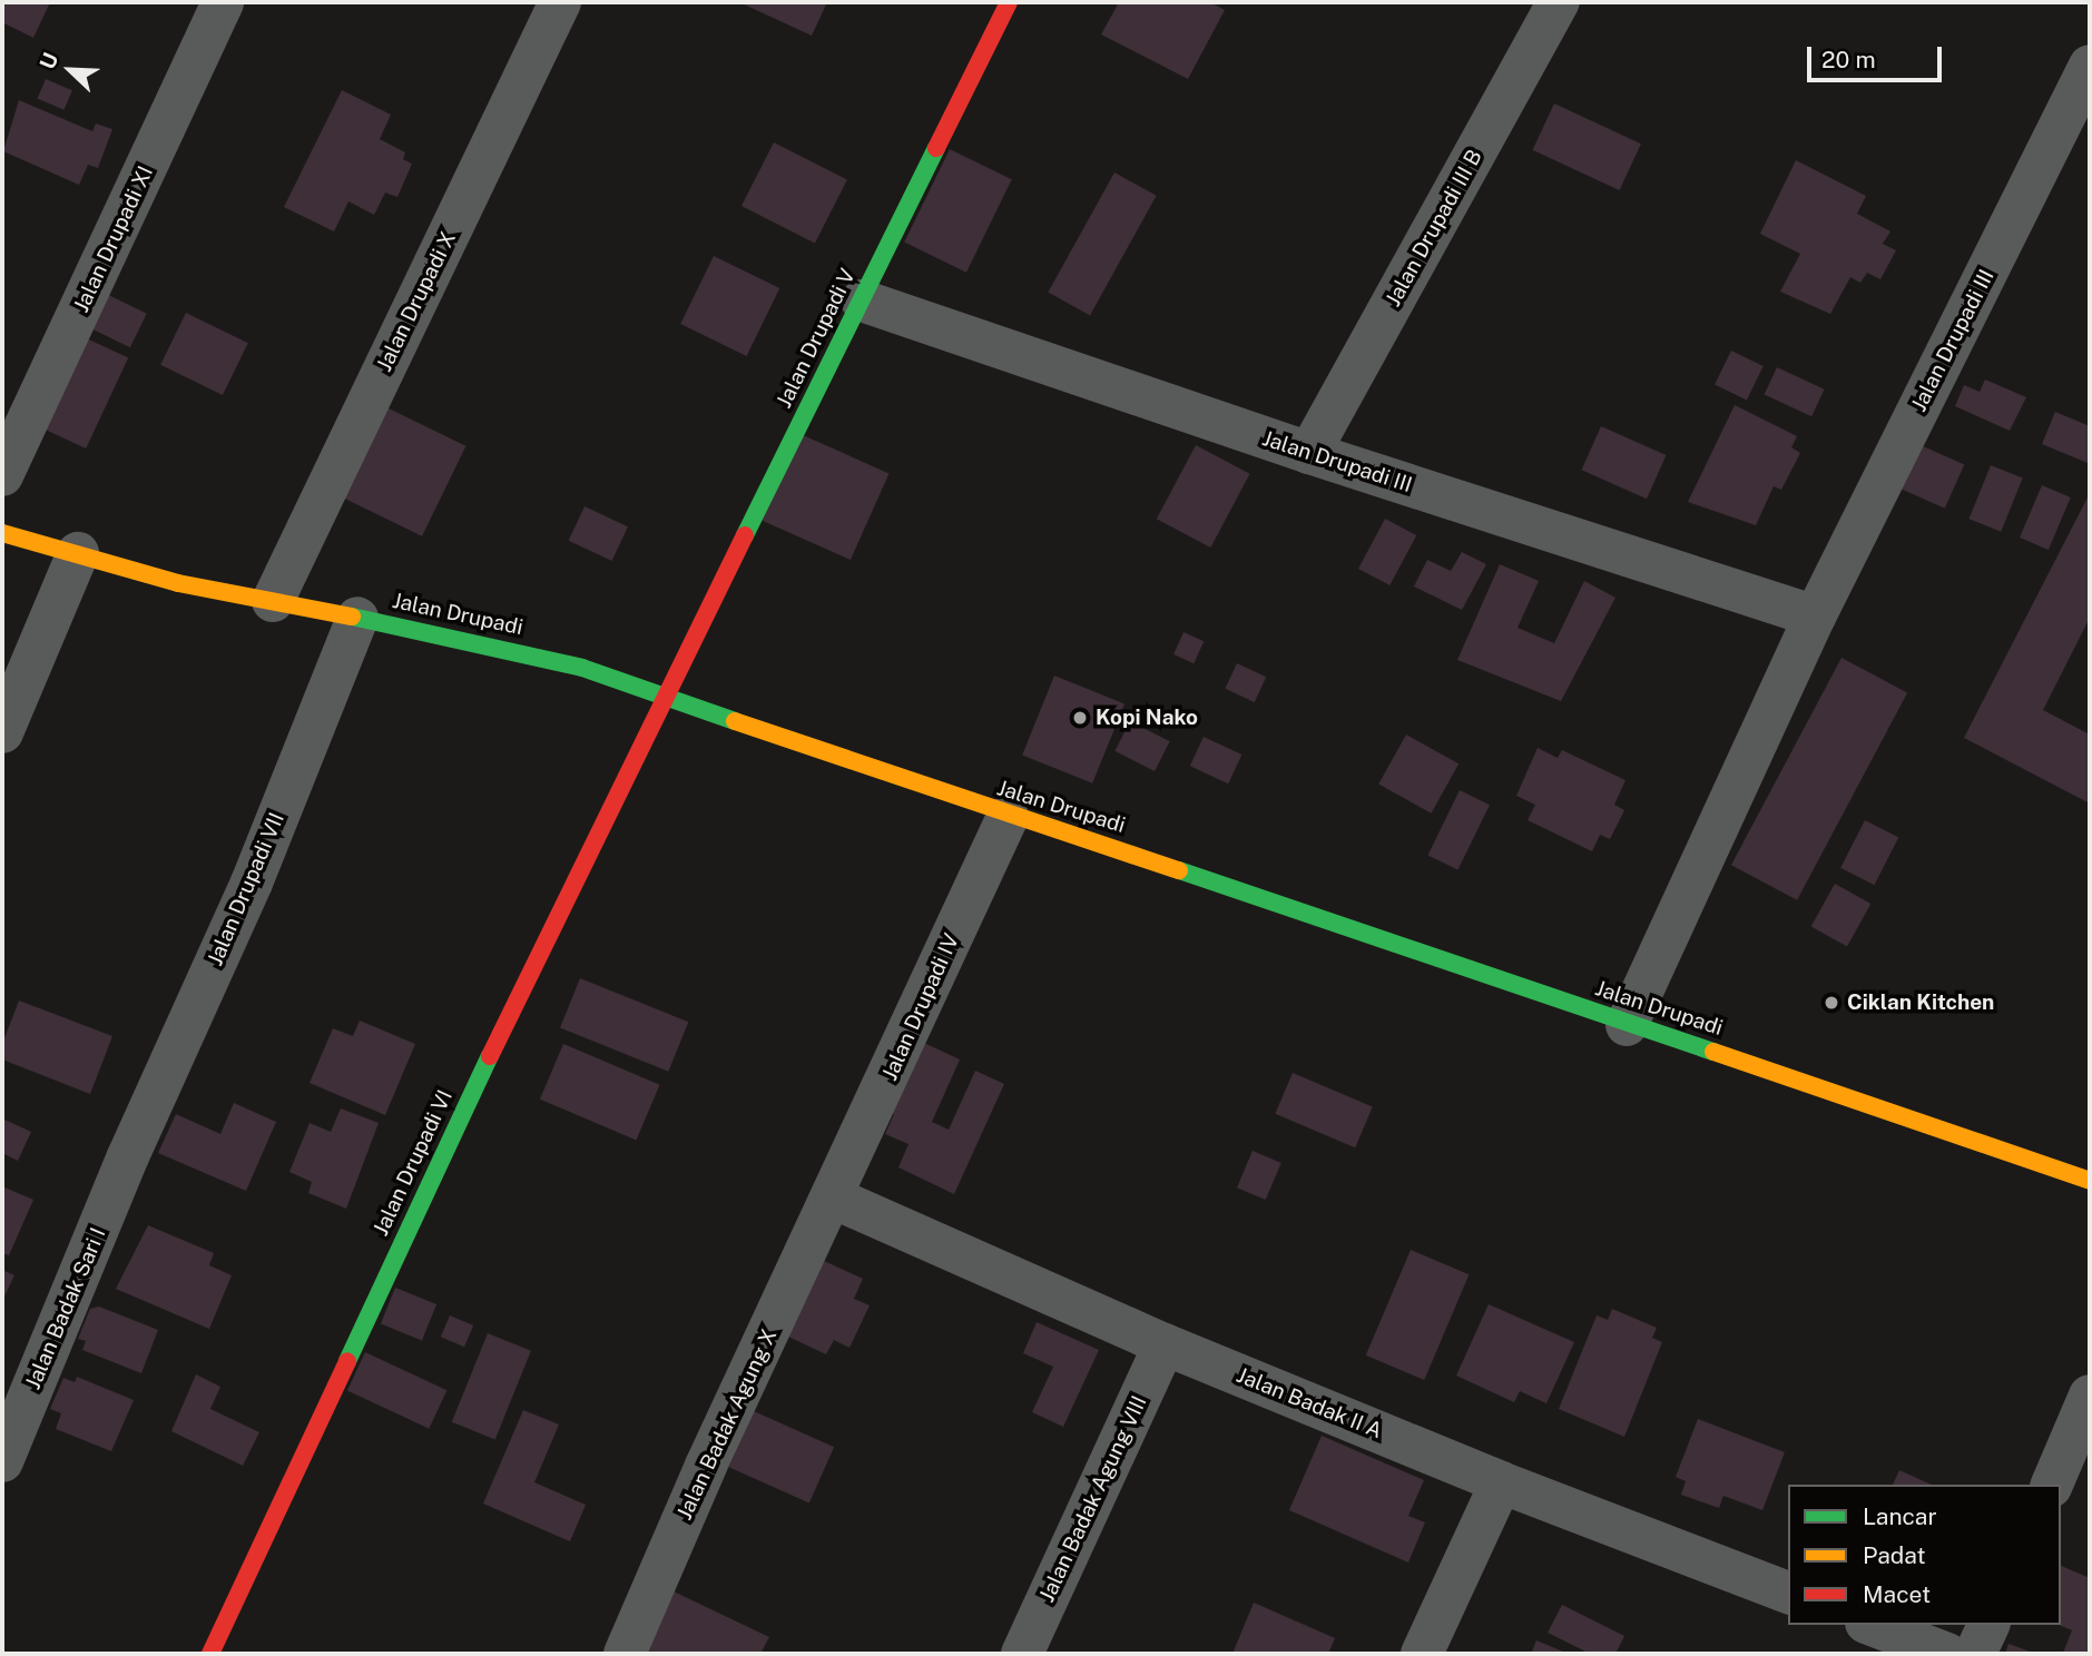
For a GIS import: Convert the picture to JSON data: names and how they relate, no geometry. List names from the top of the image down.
{
  "streets": {
    "street": [
      "Jalan Drupadi III B",
      "Jalan Drupadi XI",
      "Jalan Drupadi X",
      "Jalan Drupadi V",
      "Jalan Drupadi III",
      "Jalan Drupadi",
      "Jalan Drupadi VII",
      "Jalan Drupadi IV",
      "Jalan Drupadi VI",
      "Jalan Badak Sari I",
      "Jalan Badak II A",
      "Jalan Badak Agung X",
      "Jalan Badak Agung VIII"
    ]
  },
  "crossings": [
    ["Jalan Drupadi III B", "Jalan Drupadi III"],
    ["Jalan Drupadi X", "Jalan Drupadi"],
    ["Jalan Drupadi V", "Jalan Drupadi III"],
    ["Jalan Drupadi V", "Jalan Drupadi"],
    ["Jalan Drupadi V", "Jalan Drupadi VI"],
    ["Jalan Drupadi III", "Jalan Drupadi"],
    ["Jalan Drupadi", "Jalan Drupadi VII"],
    ["Jalan Drupadi", "Jalan Drupadi IV"],
    ["Jalan Drupadi", "Jalan Drupadi VI"],
    ["Jalan Drupadi VII", "Jalan Badak Sari I"],
    ["Jalan Drupadi IV", "Jalan Badak II A"],
    ["Jalan Drupadi IV", "Jalan Badak Agung X"],
    ["Jalan Badak II A", "Jalan Badak Agung X"],
    ["Jalan Badak II A", "Jalan Badak Agung VIII"]
  ],
  "places": ["Kopi Nako", "Ciklan Kitchen"],
  "legend": ["Lancar", "Padat", "Macet"],
  "scale_bar": "20 m",
  "north": "top left"
}
